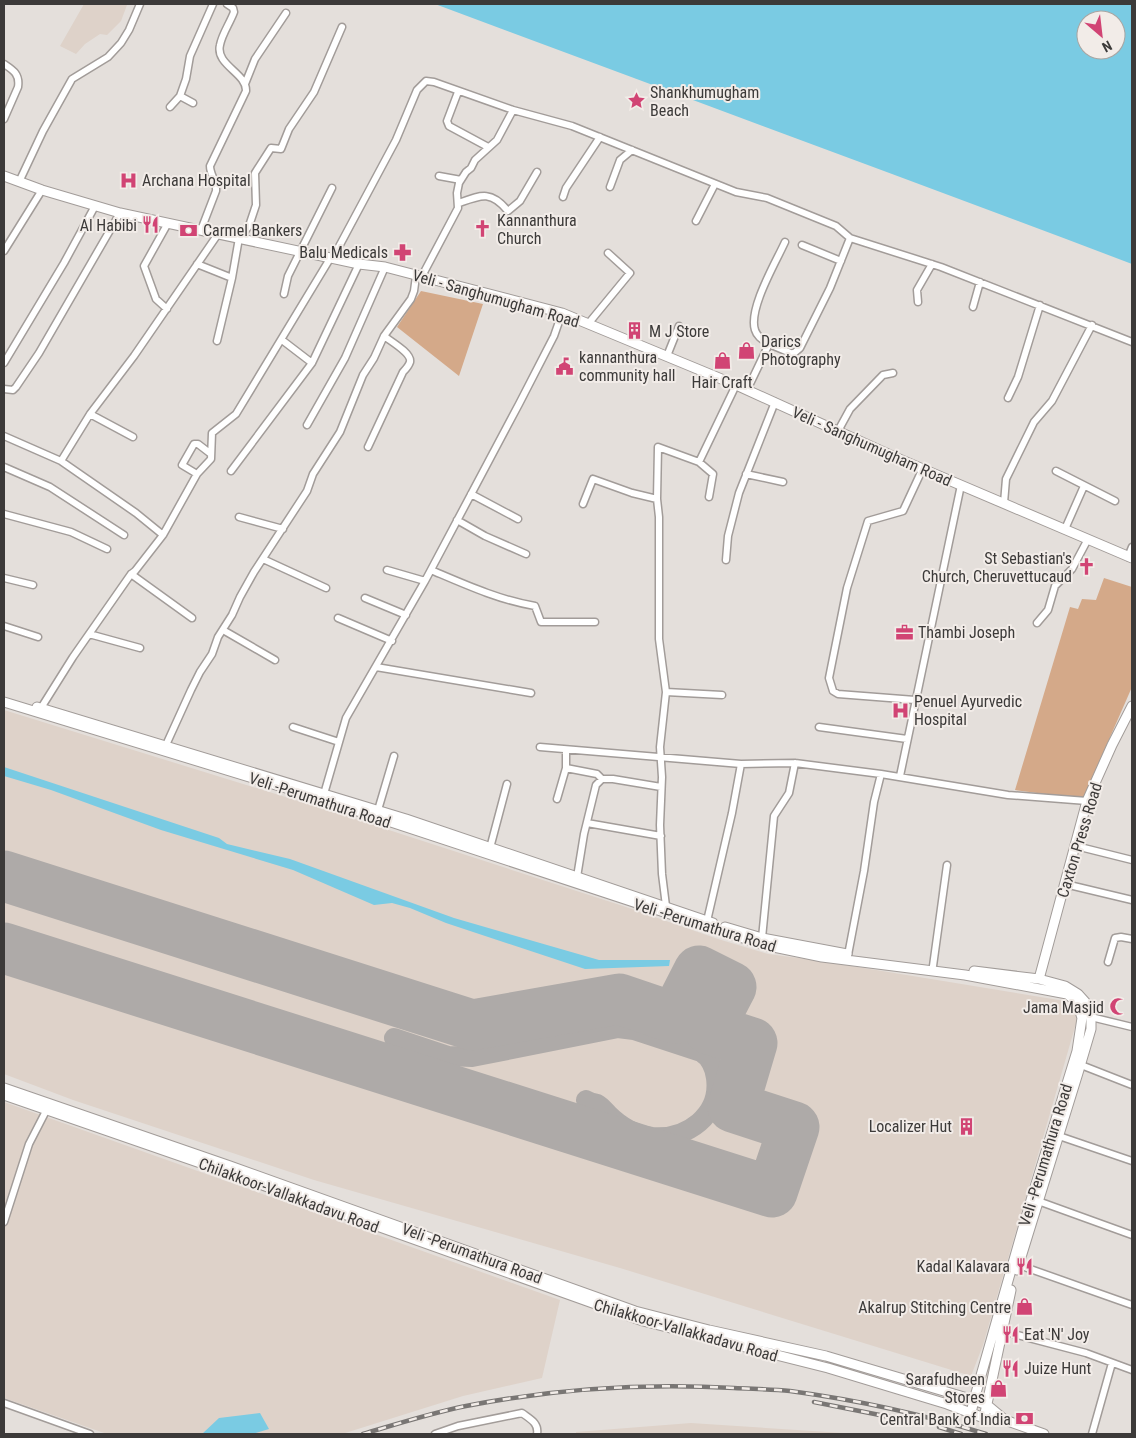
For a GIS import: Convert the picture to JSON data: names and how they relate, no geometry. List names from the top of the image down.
{
  "streets": {
    "main road": [
      "Veli - Sanghumugham Road",
      "Veli -Perumathura Road",
      "Caxton Press Road",
      "Chilakkoor-Vallakkadavu Road"
    ]
  },
  "places": {
    "place": ["Shankhumugham Beach"],
    "hospital": ["Archana Hospital", "Penuel Ayurvedic Hospital"],
    "restaurant": [
      "Al Habibi",
      "Kadal Kalavara",
      "Eat 'N' Joy",
      "Juize Hunt"
    ],
    "church": ["Kannanthura Church", "St Sebastian's Church, Cheruvettucaud"],
    "bank": ["Carmel Bankers", "Central Bank of India"],
    "pharmacy": ["Balu Medicals"],
    "building": ["M J Store", "Localizer Hut"],
    "shop": [
      "Darics Photography",
      "Hair Craft",
      "Akalrup Stitching Centre",
      "Sarafudheen Stores"
    ],
    "public building": ["kannanthura community hall"],
    "office": ["Thambi Joseph"],
    "mosque": ["Jama Masjid"]
  },
  "north": "bottom right"
}
